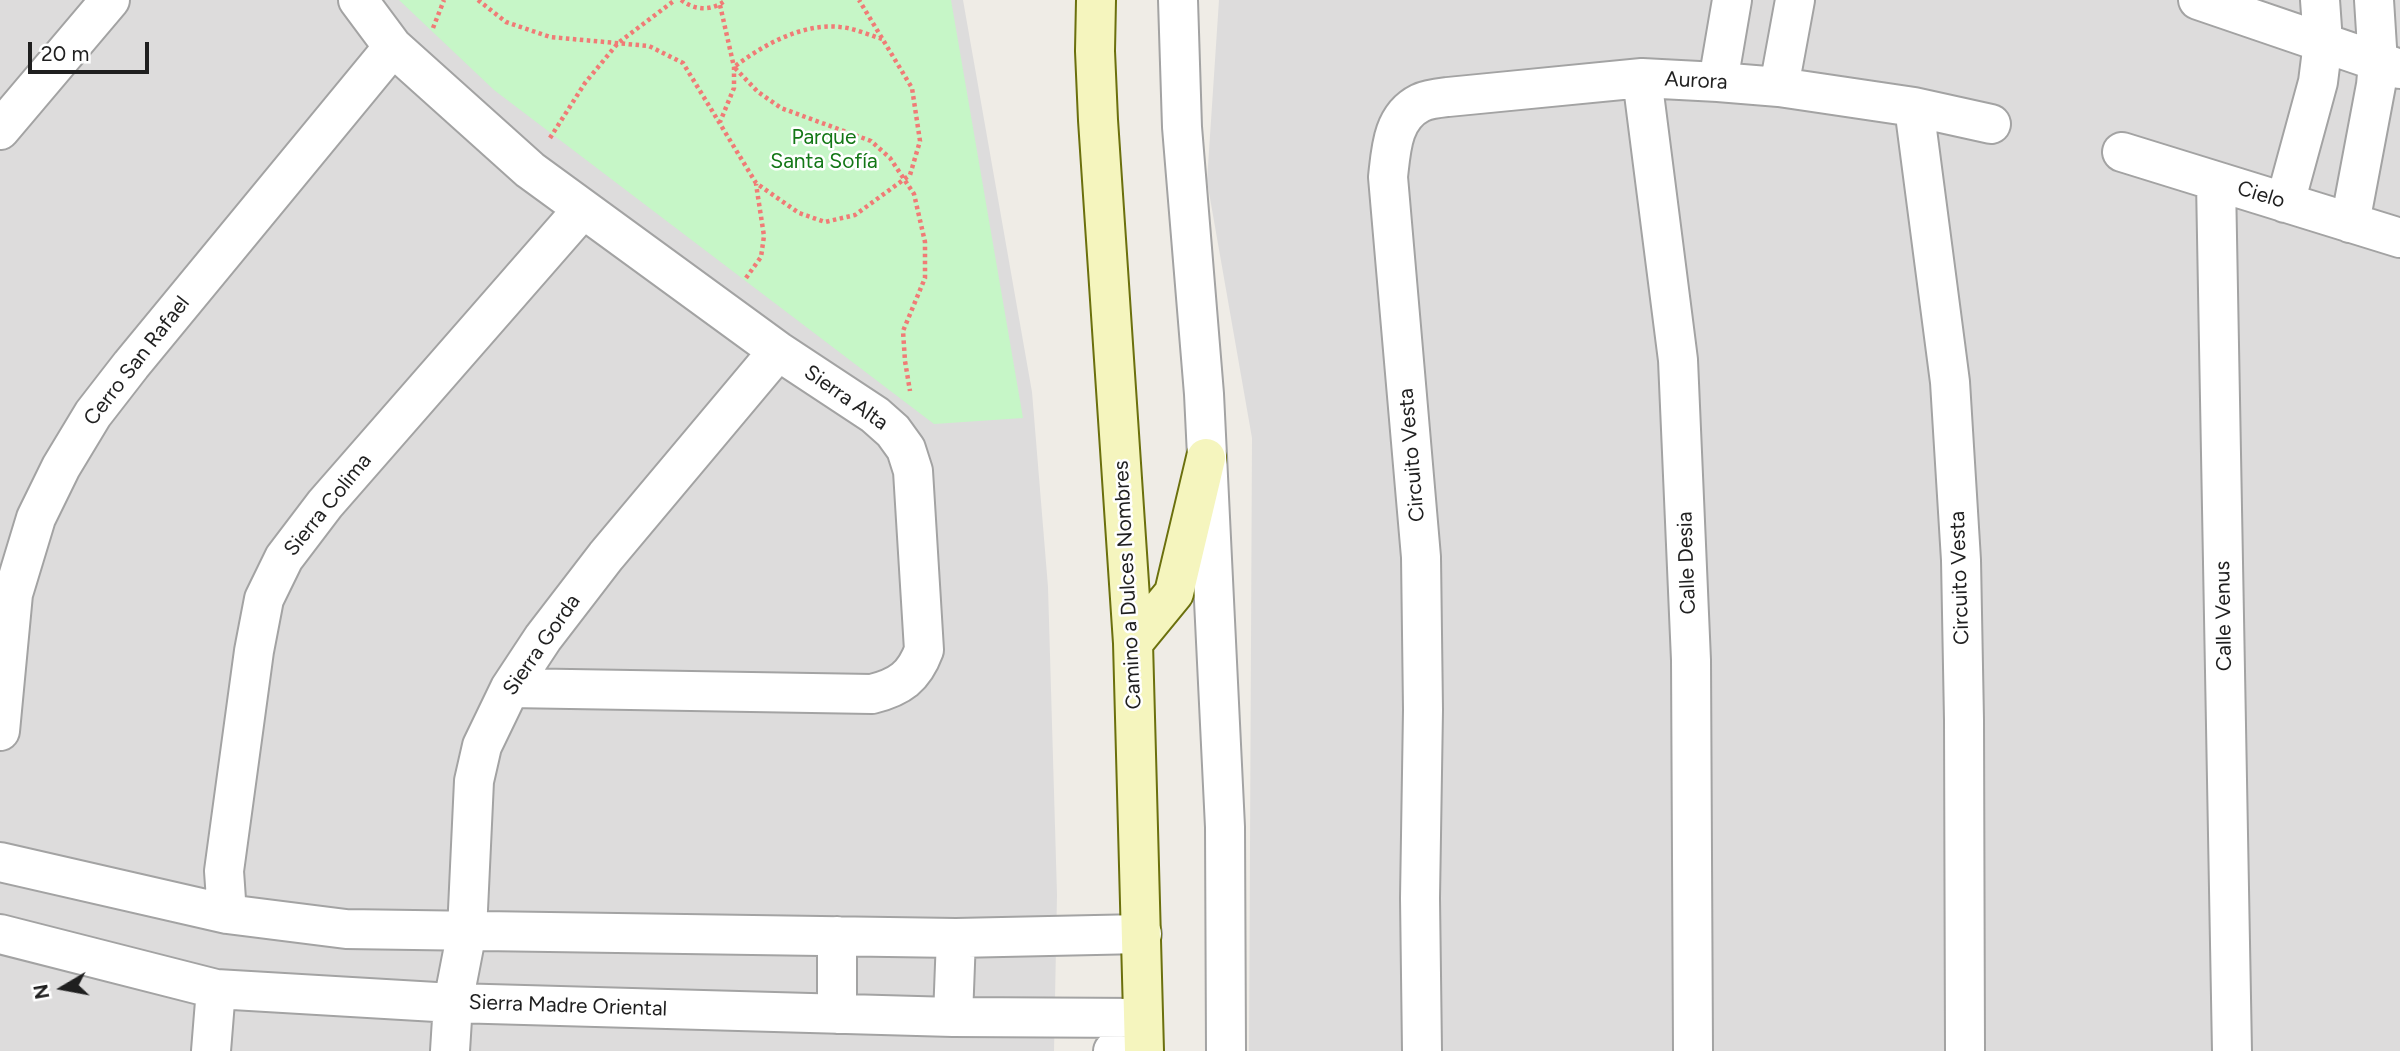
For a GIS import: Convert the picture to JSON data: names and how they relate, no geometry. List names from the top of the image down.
{
  "streets": {
    "main road": ["Camino a Dulces Nombres"],
    "street": [
      "Aurora",
      "Cielo",
      "Cerro San Rafael",
      "Sierra Alta",
      "Circuito Vesta",
      "Sierra Colima",
      "Calle Desia",
      "Calle Venus",
      "Sierra Gorda",
      "Sierra Madre Oriental"
    ]
  },
  "crossings": [
    ["Aurora", "Circuito Vesta"],
    ["Aurora", "Calle Desia"],
    ["Cielo", "Calle Venus"],
    ["Cerro San Rafael", "Sierra Alta"],
    ["Sierra Alta", "Sierra Colima"],
    ["Sierra Alta", "Sierra Gorda"],
    ["Camino a Dulces Nombres", "Sierra Madre Oriental"],
    ["Sierra Gorda", "Sierra Madre Oriental"]
  ],
  "parks": ["Parque Santa Sofía"],
  "scale_bar": "20 m",
  "north": "left"
}
